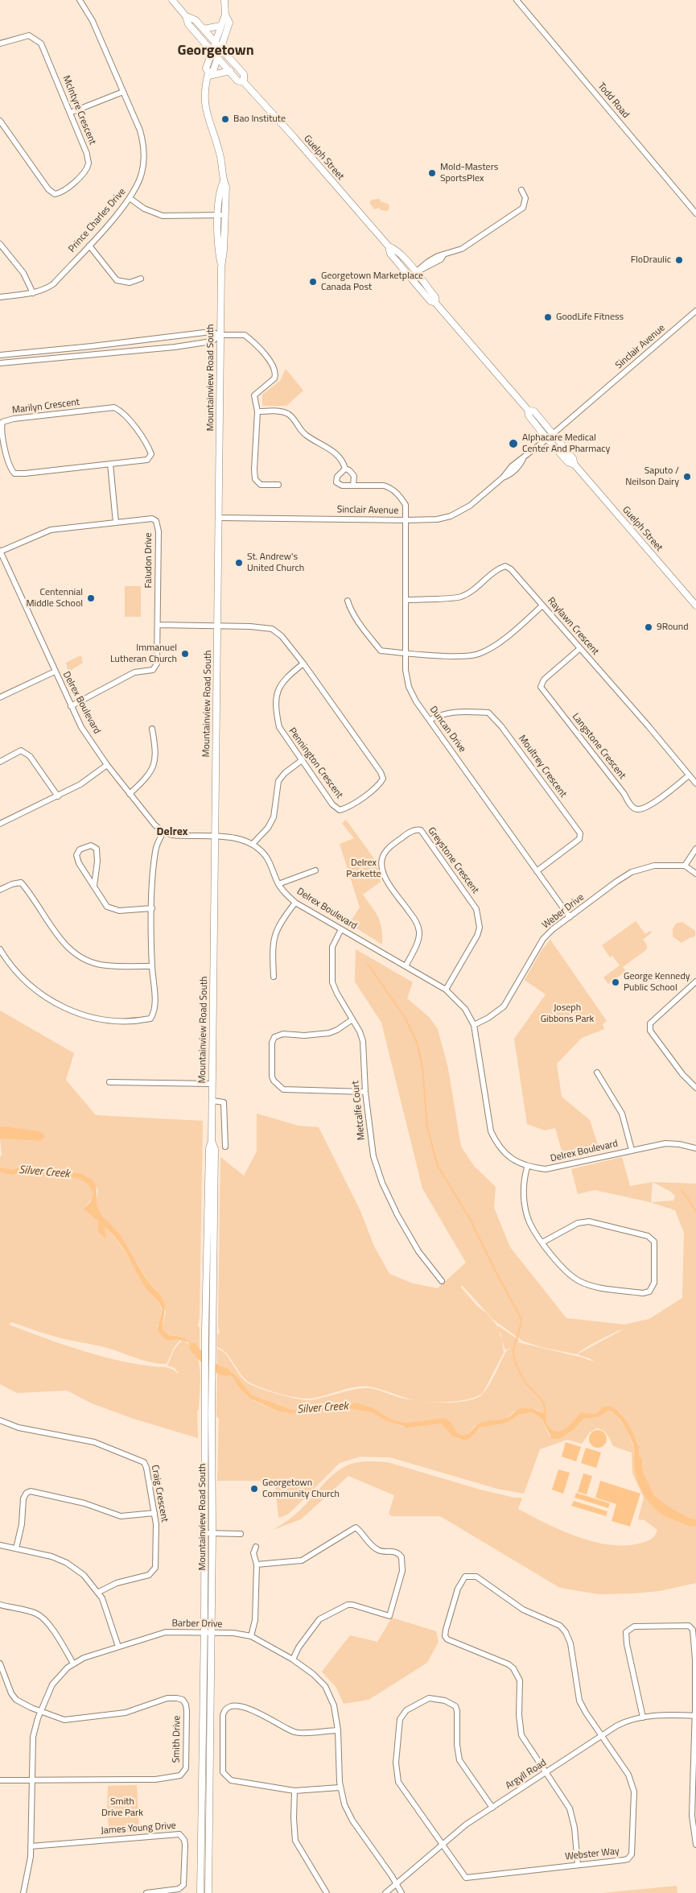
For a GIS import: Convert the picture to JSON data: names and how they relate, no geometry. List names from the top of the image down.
{
  "streets": {
    "main road": ["Guelph Street", "Mountainview Road South"],
    "street": [
      "Todd Road",
      "McIntyre Crescent",
      "Prince Charles Drive",
      "Sinclair Avenue",
      "Marilyn Crescent",
      "Faludon Drive",
      "Raylawn Crescent",
      "Delrex Boulevard",
      "Duncan Drive",
      "Langstone Crescent",
      "Pennington Crescent",
      "Moultrey Crescent",
      "Greystone Crescent",
      "Weber Drive",
      "Metcalfe Court",
      "Craig Crescent",
      "Barber Drive",
      "Smith Drive",
      "Argyll Road",
      "James Young Drive",
      "Webster Way"
    ]
  },
  "crossings": [
    ["Guelph Street", "Sinclair Avenue"],
    ["Guelph Street", "Mountainview Road South"],
    ["Sinclair Avenue", "Mountainview Road South"],
    ["Sinclair Avenue", "Duncan Drive"],
    ["Mountainview Road South", "Delrex Boulevard"],
    ["Mountainview Road South", "Pennington Crescent"],
    ["Mountainview Road South", "Barber Drive"],
    ["Faludon Drive", "Delrex Boulevard"],
    ["Faludon Drive", "Pennington Crescent"],
    ["Raylawn Crescent", "Duncan Drive"],
    ["Raylawn Crescent", "Langstone Crescent"],
    ["Delrex Boulevard", "Greystone Crescent"],
    ["Delrex Boulevard", "Weber Drive"],
    ["Delrex Boulevard", "Metcalfe Court"],
    ["Duncan Drive", "Moultrey Crescent"],
    ["Duncan Drive", "Weber Drive"],
    ["Barber Drive", "Smith Drive"],
    ["Barber Drive", "Argyll Road"],
    ["Barber Drive", "James Young Drive"],
    ["Argyll Road", "Webster Way"]
  ],
  "districts": ["Georgetown", "Delrex"],
  "water": ["Silver Creek"],
  "parks": ["Delrex Parkette", "Joseph Gibbons Park", "Smith Drive Park"],
  "places": [
    "Bao Institute",
    "Mold-Masters SportsPlex",
    "FloDraulic",
    "Georgetown Marketplace Canada Post",
    "GoodLife Fitness",
    "Alphacare Medical Center And Pharmacy",
    "Saputo / Neilson Dairy",
    "St. Andrew's United Church",
    "Centennial Middle School",
    "9Round",
    "Immanuel Lutheran Church",
    "George Kennedy Public School",
    "Georgetown Community Church"
  ]
}
